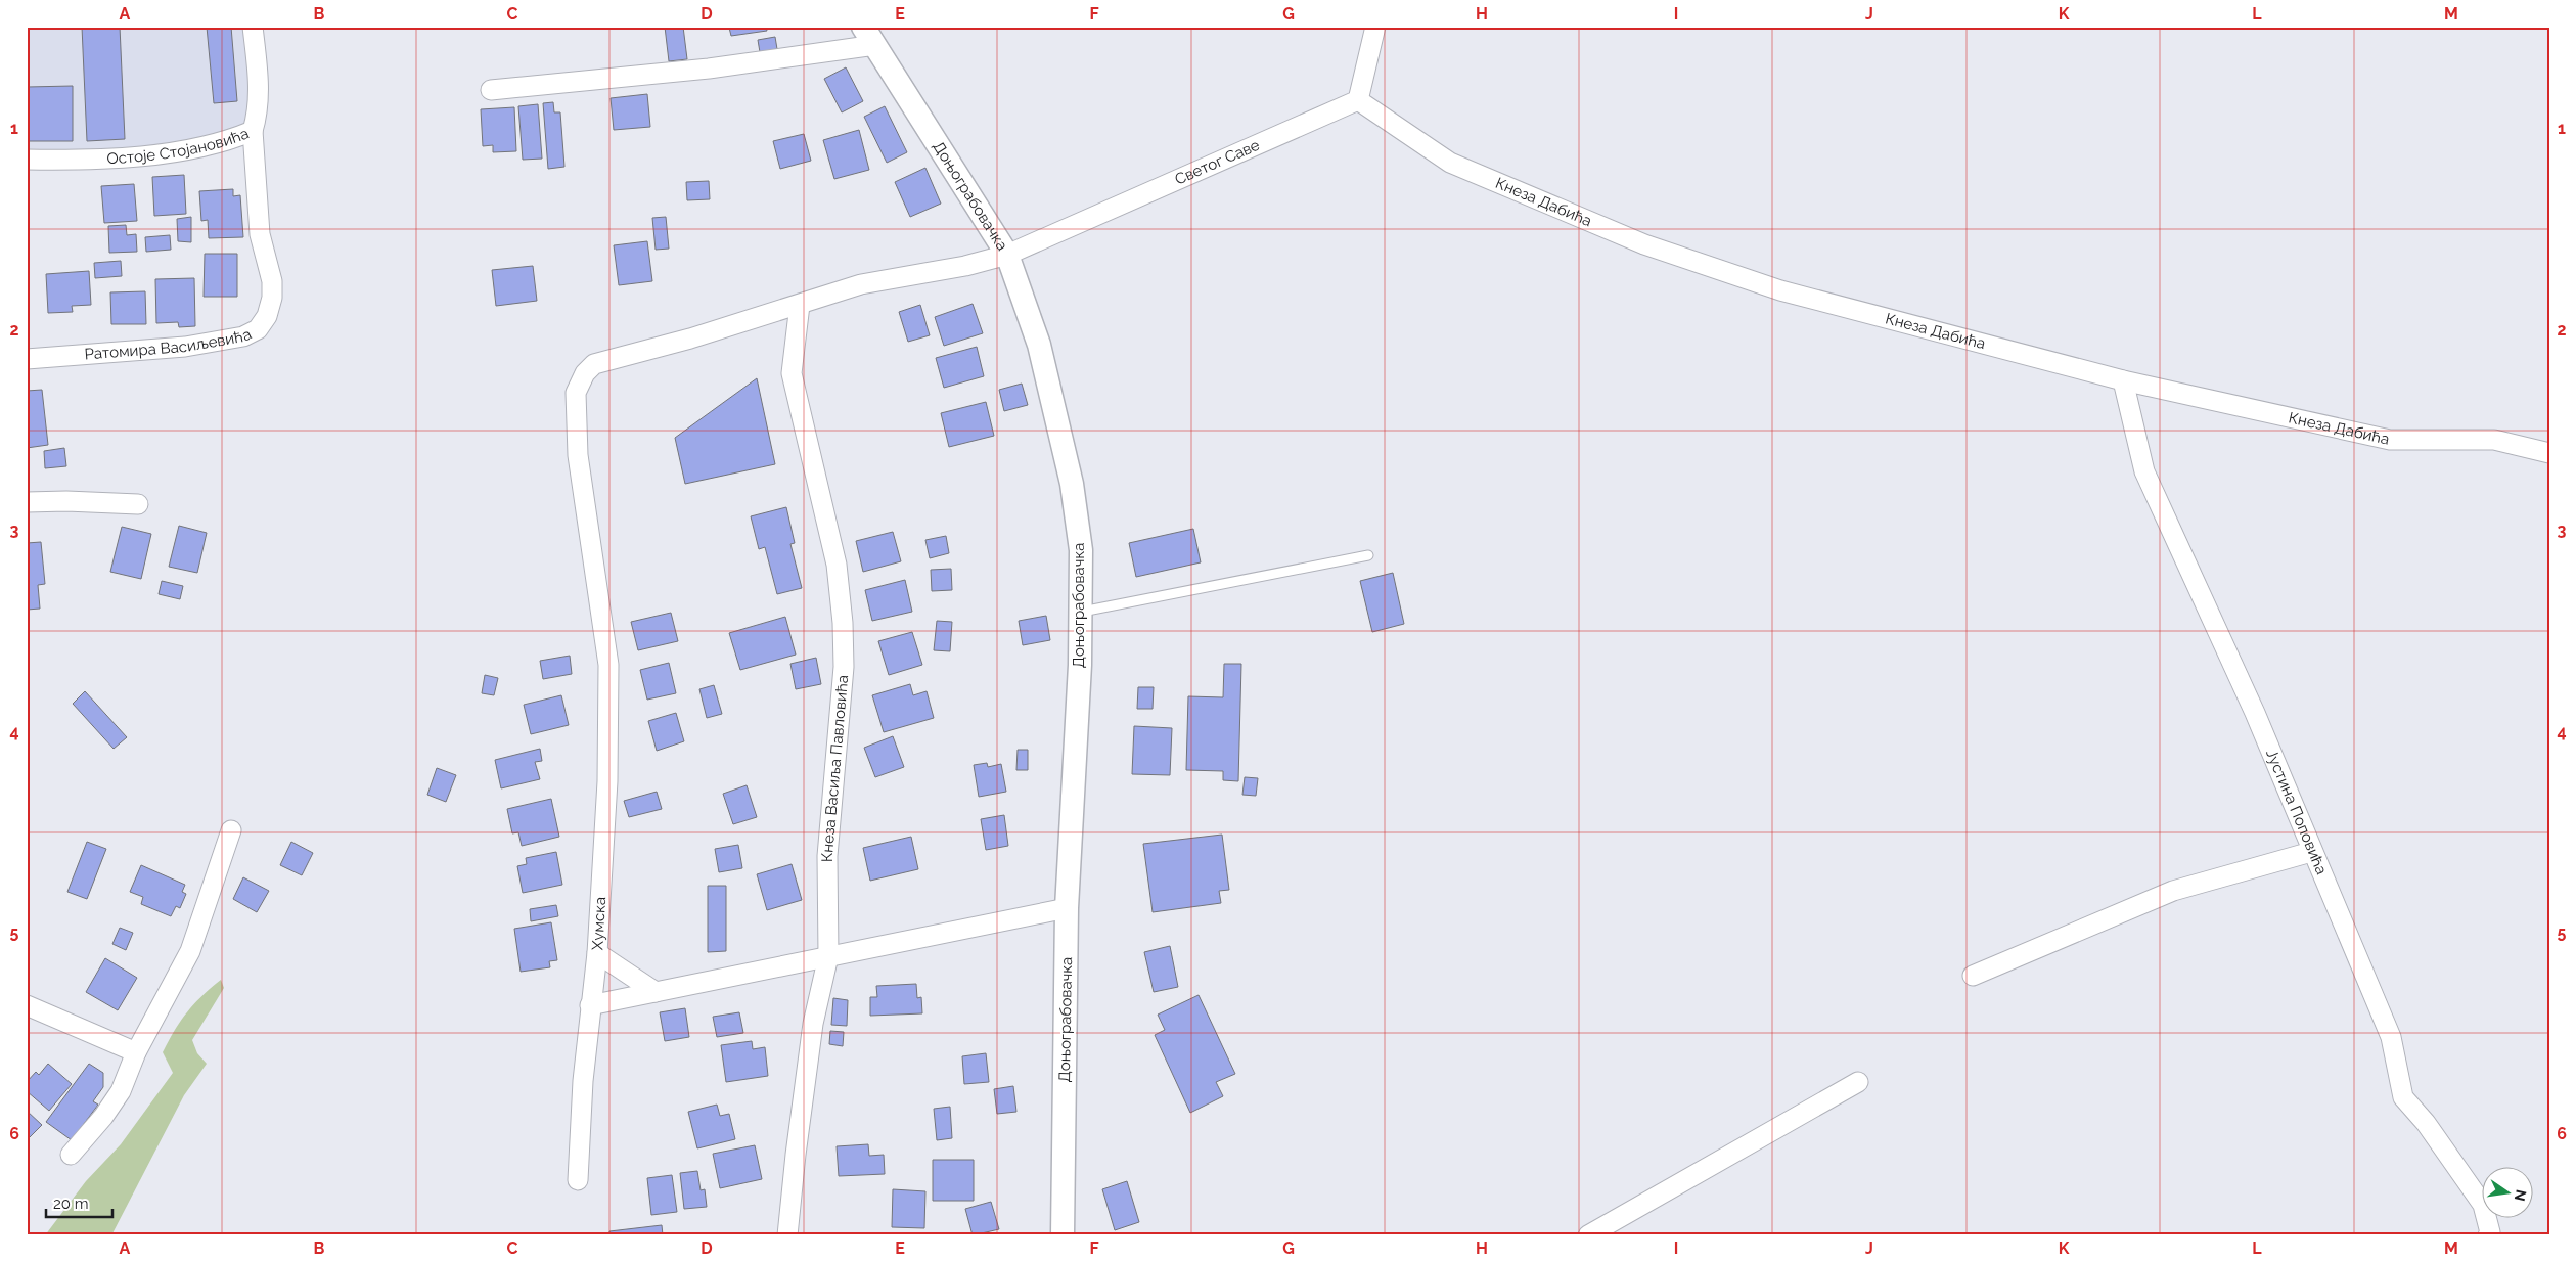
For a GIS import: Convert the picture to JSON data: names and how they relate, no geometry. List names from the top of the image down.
{
  "streets": {
    "street": [
      "Остоје Стојановића",
      "Светог Саве",
      "Доњограбовачка",
      "Кнеза Дабића",
      "Ратомира Васиљевића",
      "Кнеза Васиља Павловића",
      "Јустина Поповића",
      "Хумска"
    ]
  },
  "crossings": [
    ["Остоје Стојановића", "Ратомира Васиљевића"],
    ["Светог Саве", "Доњограбовачка"],
    ["Светог Саве", "Кнеза Дабића"],
    ["Светог Саве", "Кнеза Васиља Павловића"],
    ["Светог Саве", "Хумска"],
    ["Кнеза Дабића", "Јустина Поповића"],
    ["Кнеза Васиља Павловића", "Хумска"]
  ],
  "scale_bar": "20 m",
  "north": "right",
  "grid": {
    "columns": [
      "A",
      "B",
      "C",
      "D",
      "E",
      "F",
      "G",
      "H",
      "I",
      "J",
      "K",
      "L",
      "M"
    ],
    "rows": [
      "1",
      "2",
      "3",
      "4",
      "5",
      "6"
    ]
  }
}
